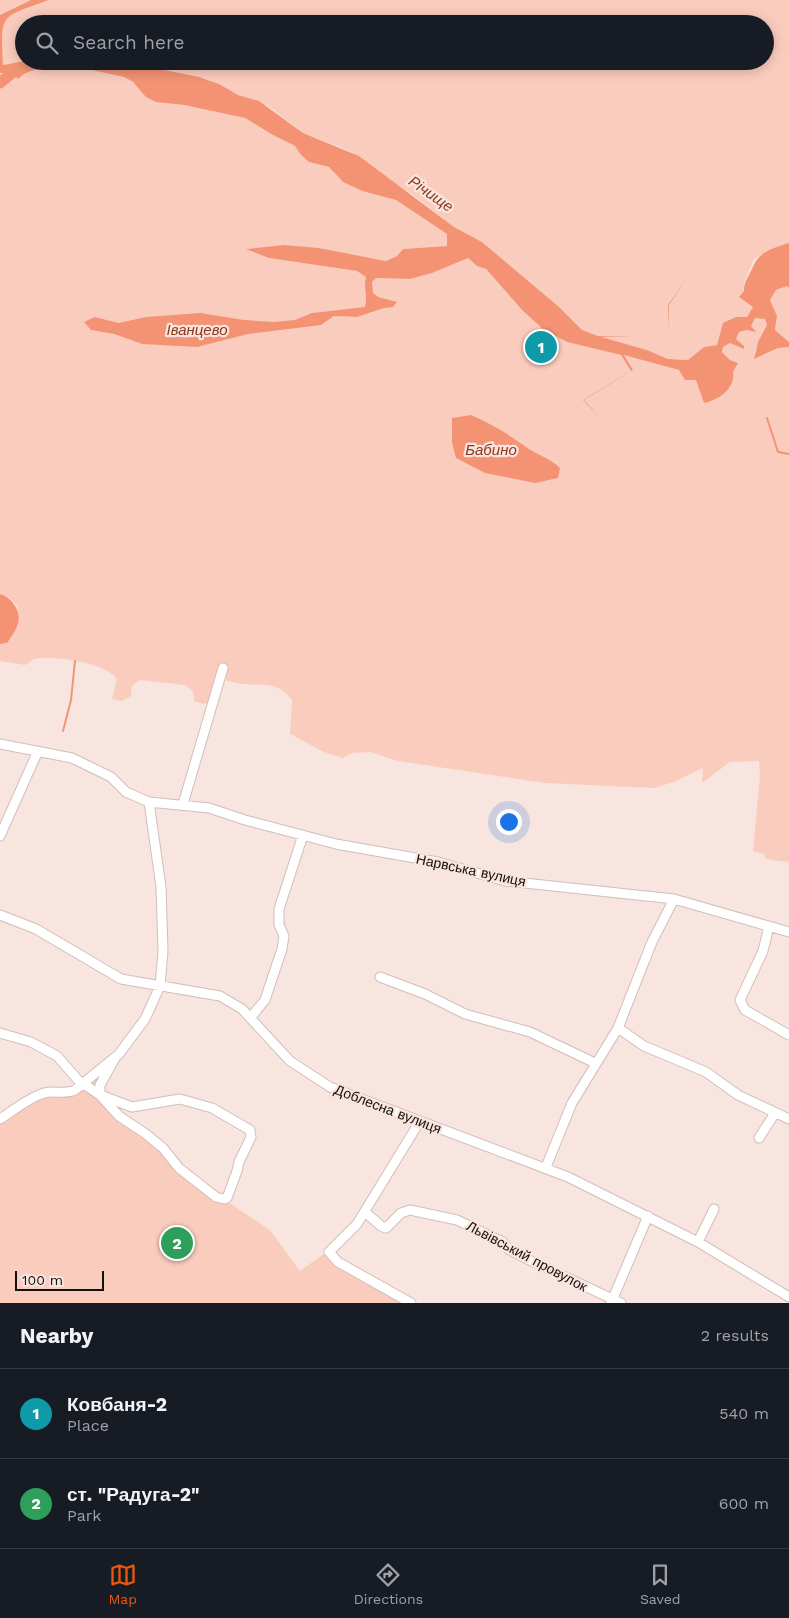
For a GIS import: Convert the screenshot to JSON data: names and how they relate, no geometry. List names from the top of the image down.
{
  "streets": {
    "street": ["Нарвська вулиця", "Доблесна вулиця", "Львівський провулок"]
  },
  "crossings": [
    ["Доблесна вулиця", "Львівський провулок"]
  ],
  "water": ["Річище", "Іванцево", "Бабино"],
  "scale_bar": "100 m",
  "page": {
    "search": "Search here",
    "pins": ["1", "2"],
    "scale": "100 m",
    "heading": ["Nearby", "2 results"],
    "list": [
      {
        "mark": "1",
        "name": "Ковбаня-2",
        "note": "Place",
        "value": "540 m"
      },
      {
        "mark": "2",
        "name": "ст. \"Радуга-2\"",
        "note": "Park",
        "value": "600 m"
      }
    ],
    "nav": ["Map", "Directions", "Saved"]
  }
}
